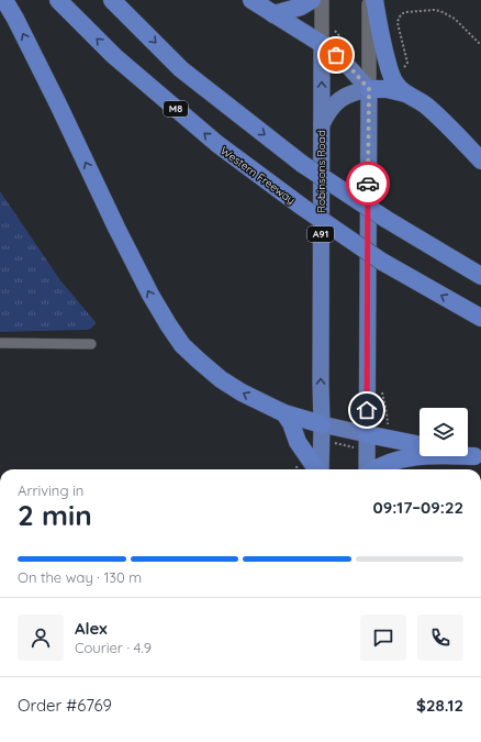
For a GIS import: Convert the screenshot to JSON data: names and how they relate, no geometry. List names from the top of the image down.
{
  "streets": {
    "highway": [
      "M8",
      "Robinsons Road",
      "Western Freeway",
      "A91"
    ]
  },
  "one_way": ["Robinsons Road"],
  "page": {
    "heading": ["2 min", "Arriving in", "09:17–09:22"],
    "panel": [
      "Alex",
      "Courier · 4.9",
      "Order #6769",
      "$28.12"
    ],
    "bar": "On the way · 130 m"
  }
}
